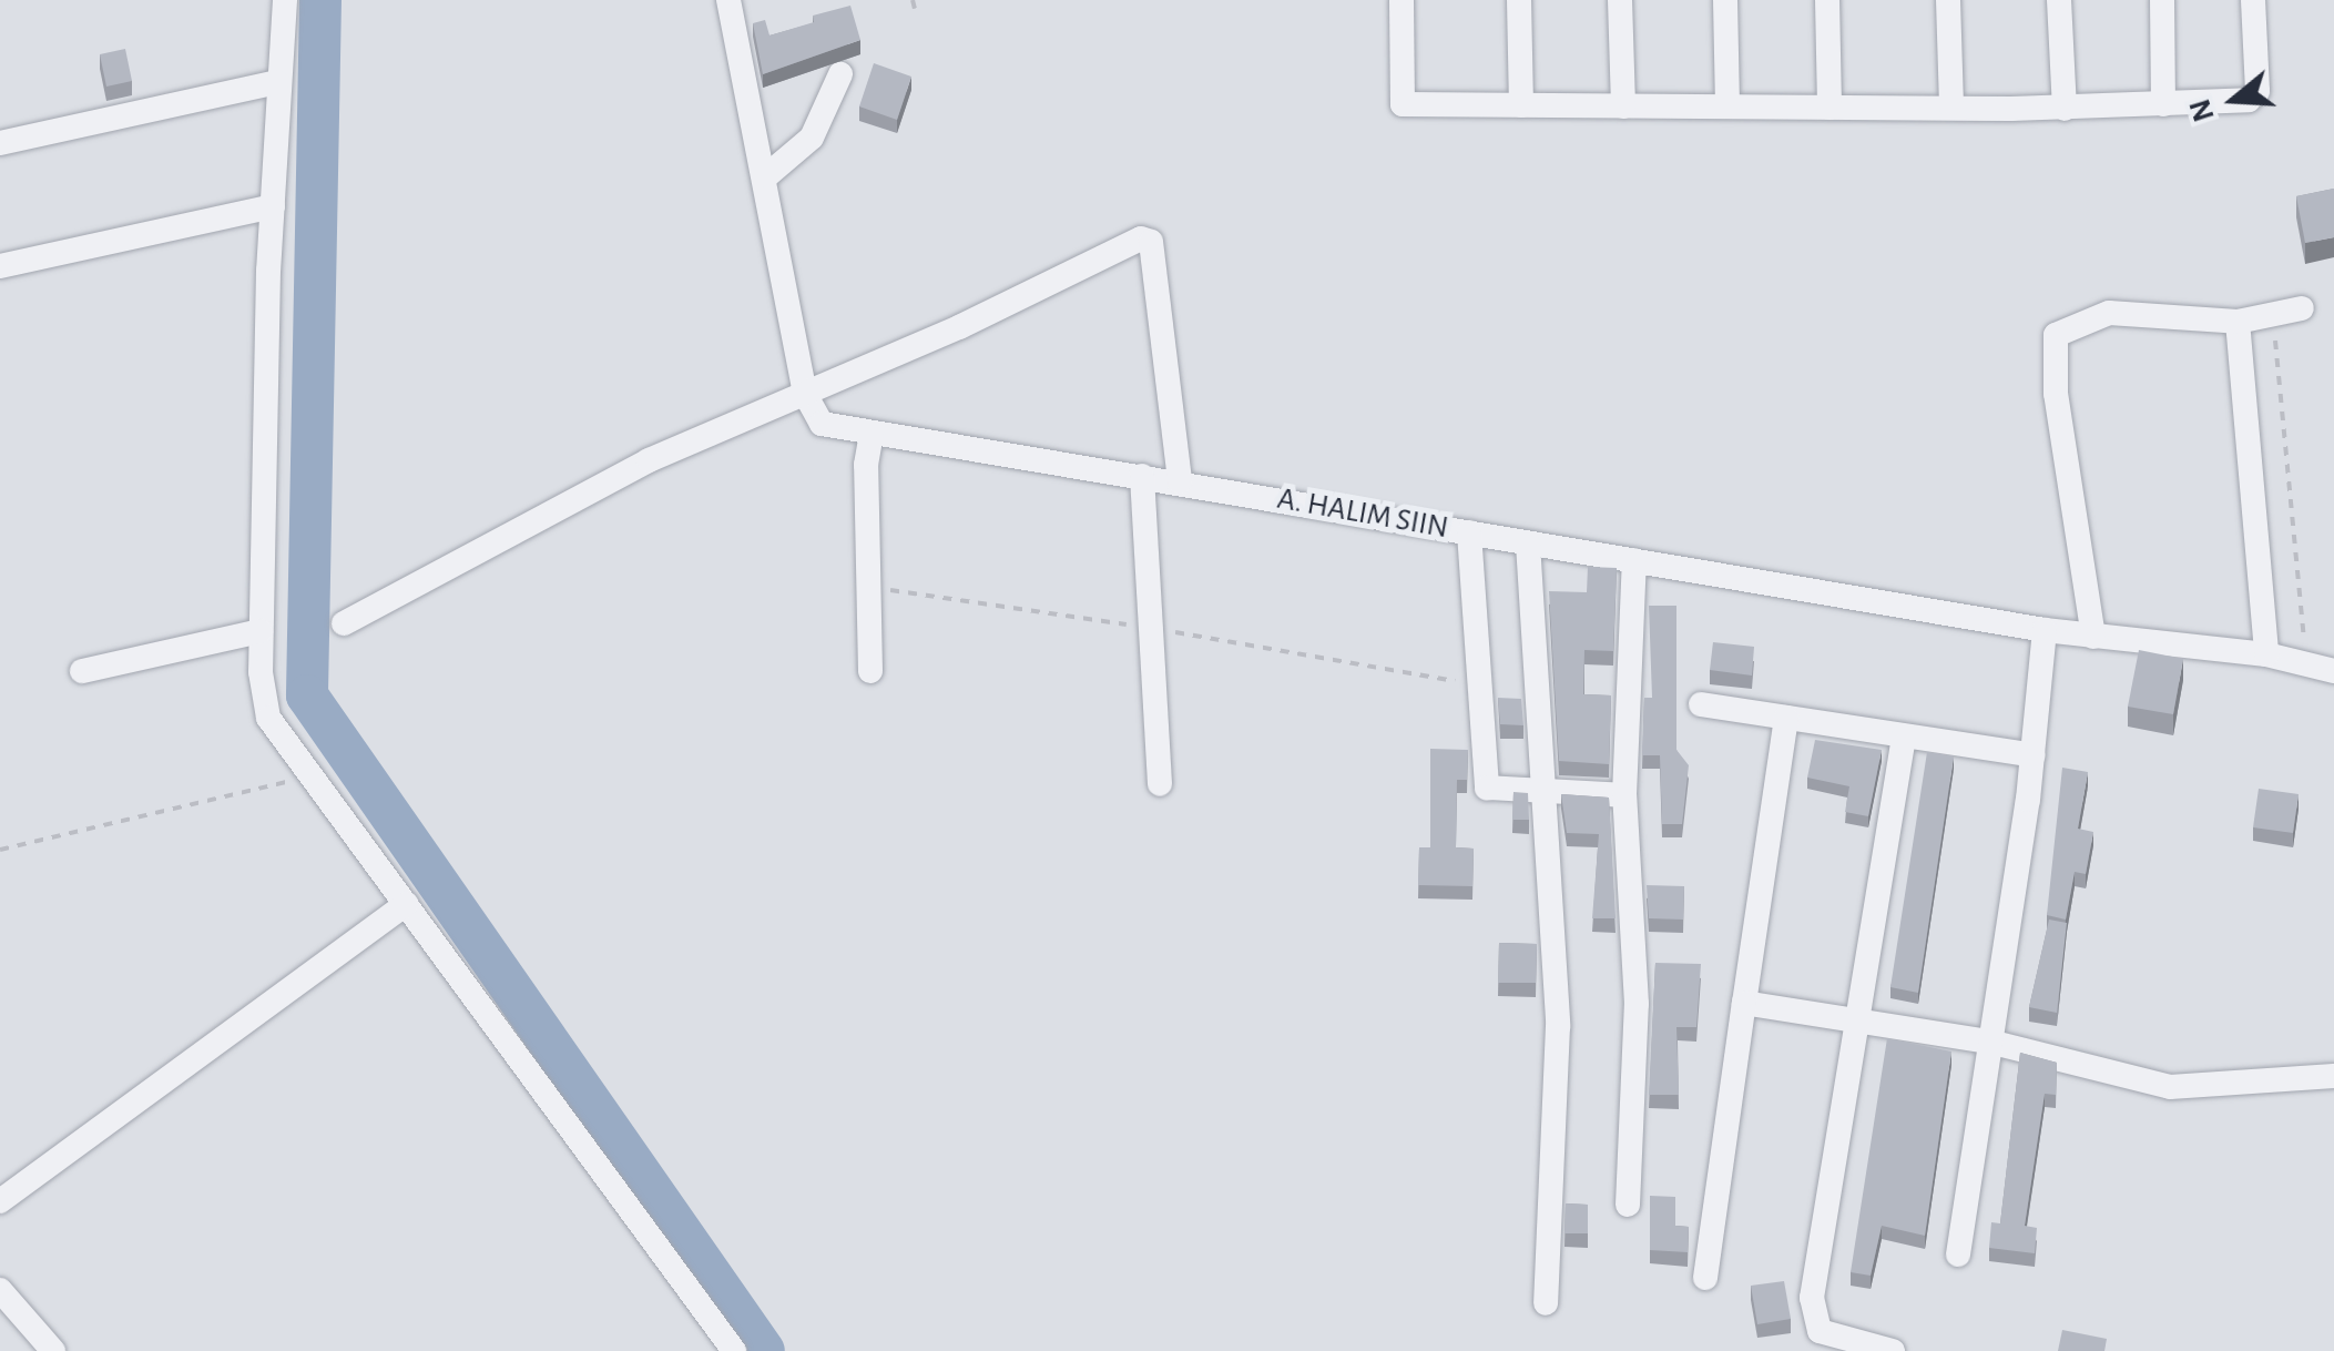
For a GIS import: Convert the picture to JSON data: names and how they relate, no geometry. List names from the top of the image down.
{
  "streets": {
    "street": ["A. HALIM SIIN"]
  },
  "north": "left"
}
